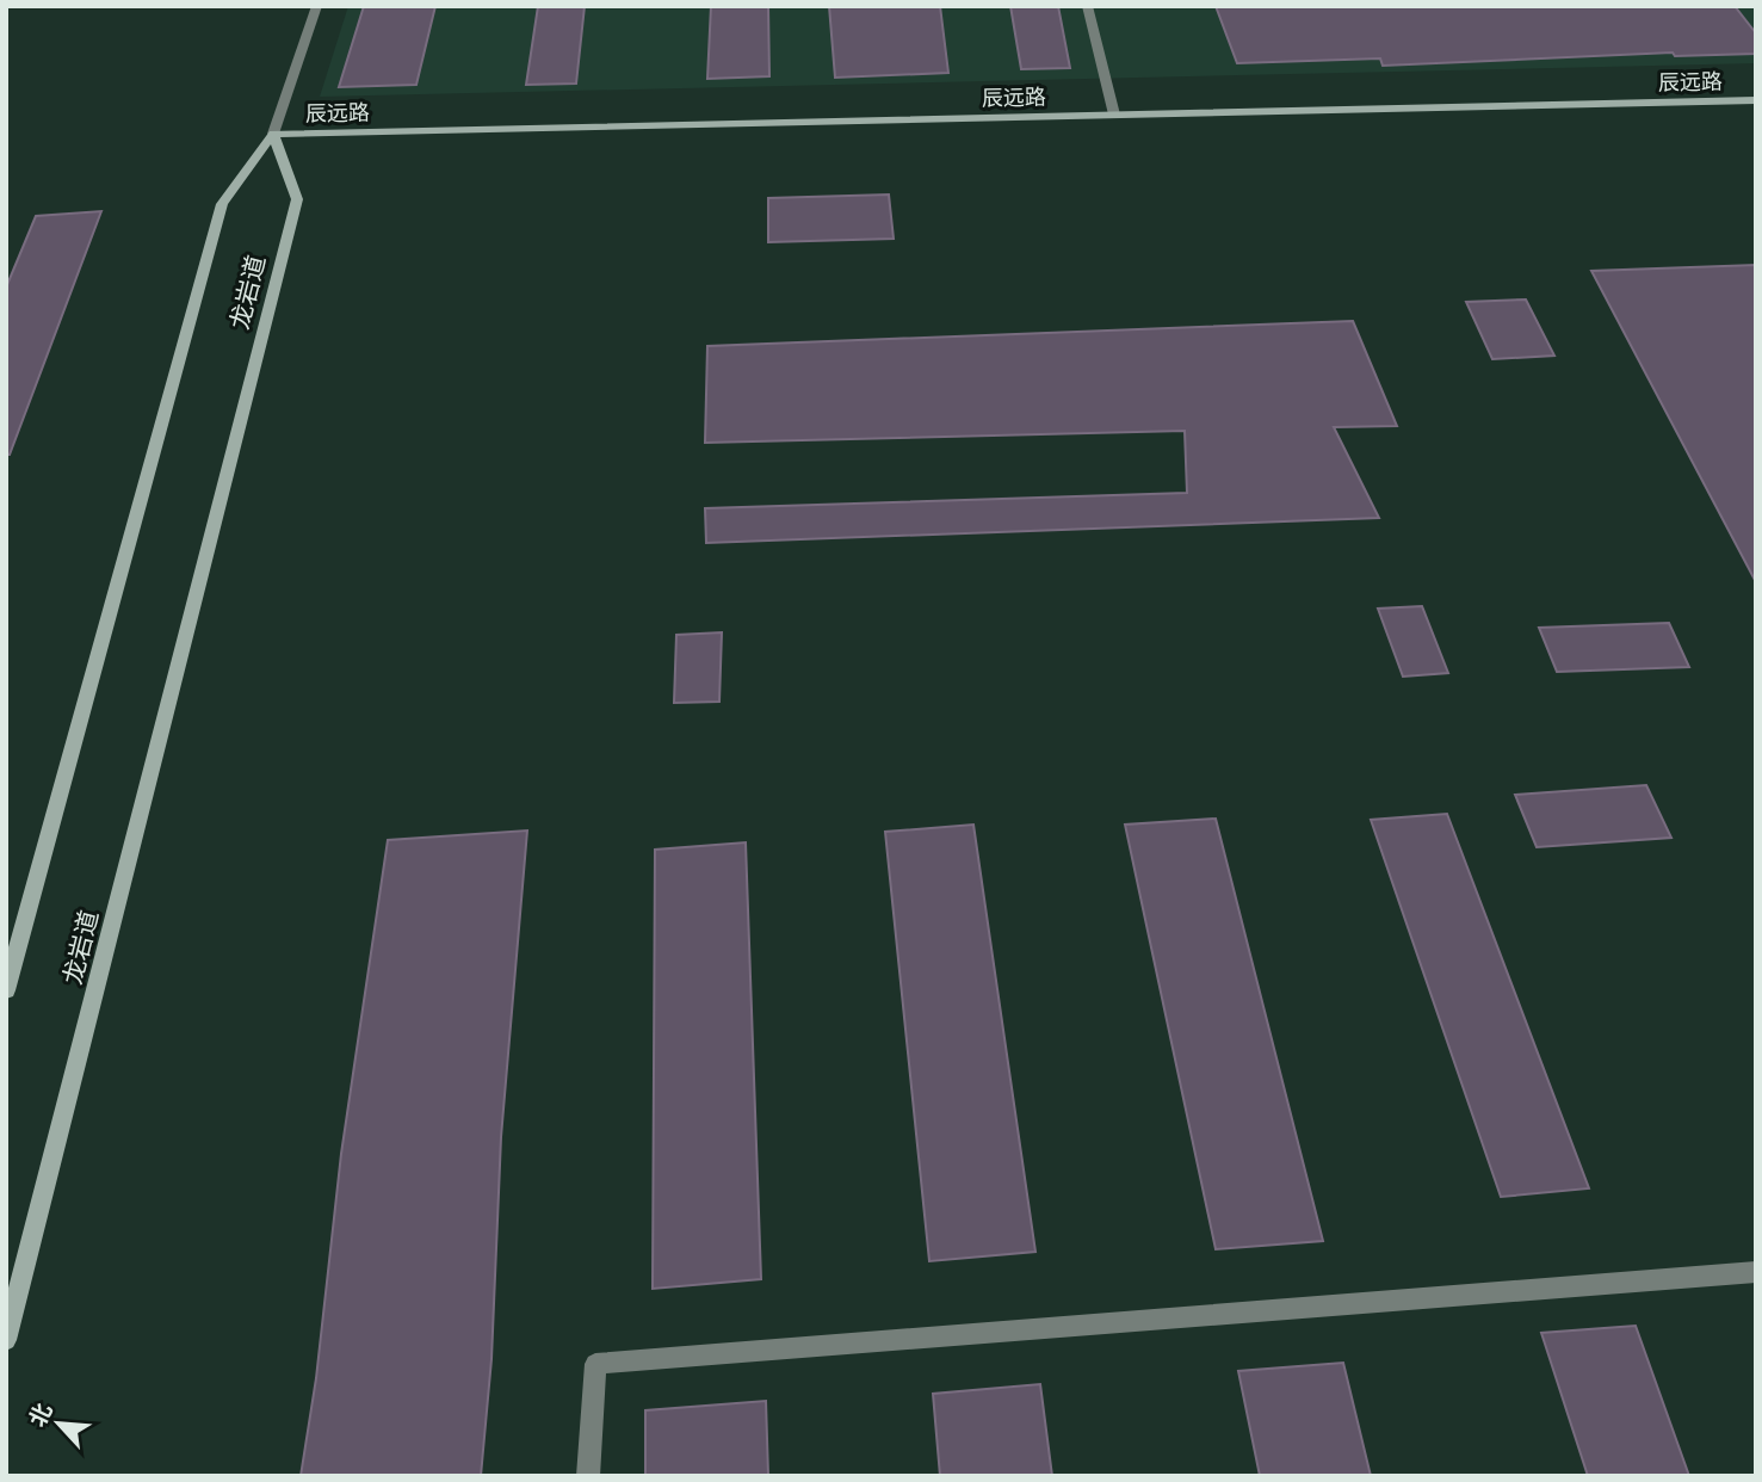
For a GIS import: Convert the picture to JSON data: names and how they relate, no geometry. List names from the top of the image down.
{
  "streets": {
    "street": ["辰远路", "龙岩道"]
  },
  "crossings": [
    ["辰远路", "龙岩道"]
  ],
  "north": "top left"
}
